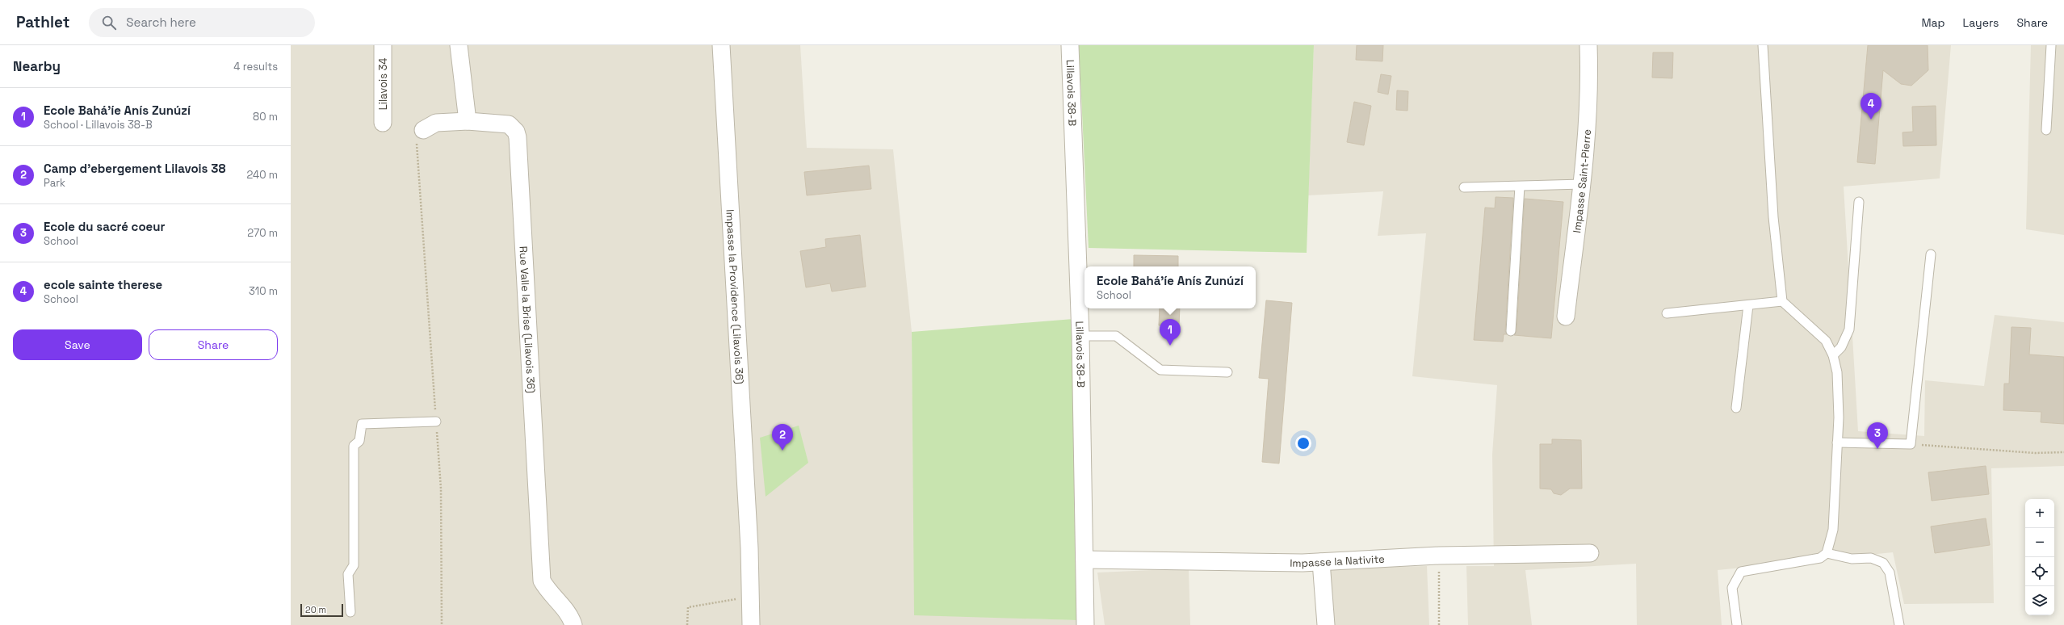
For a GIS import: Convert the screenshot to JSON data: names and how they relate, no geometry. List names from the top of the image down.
{
  "streets": {
    "street": [
      "Lilavois 34",
      "Lillavois 38-B",
      "Impasse Saint-Pierre",
      "Impasse la Providence (Lilavois 36)",
      "Rue Valle la Brise (Lilavois 36)",
      "Impasse la Nativite"
    ]
  },
  "crossings": [
    ["Lillavois 38-B", "Impasse la Nativite"]
  ],
  "scale_bar": "20 m",
  "page": {
    "header": "Pathlet",
    "search": "Search here",
    "nav": ["Map", "Layers", "Share"],
    "heading": ["Nearby", "4 results"],
    "list": [
      {
        "mark": "1",
        "name": "Ecole Bahá'íe Anís Zunúzí",
        "note": "School · Lillavois 38-B",
        "value": "80 m"
      },
      {
        "mark": "2",
        "name": "Camp d'ebergement Lilavois 38",
        "note": "Park",
        "value": "240 m"
      },
      {
        "mark": "3",
        "name": "Ecole du sacré coeur",
        "note": "School",
        "value": "270 m"
      },
      {
        "mark": "4",
        "name": "ecole sainte therese",
        "note": "School",
        "value": "310 m"
      }
    ],
    "pins": [
      "4",
      "1",
      "3",
      "2"
    ],
    "popup": ["Ecole Bahá'íe Anís Zunúzí", "School"],
    "buttons": ["Save", "Share"],
    "map_buttons": ["+", "−"],
    "scale": "20 m"
  }
}
